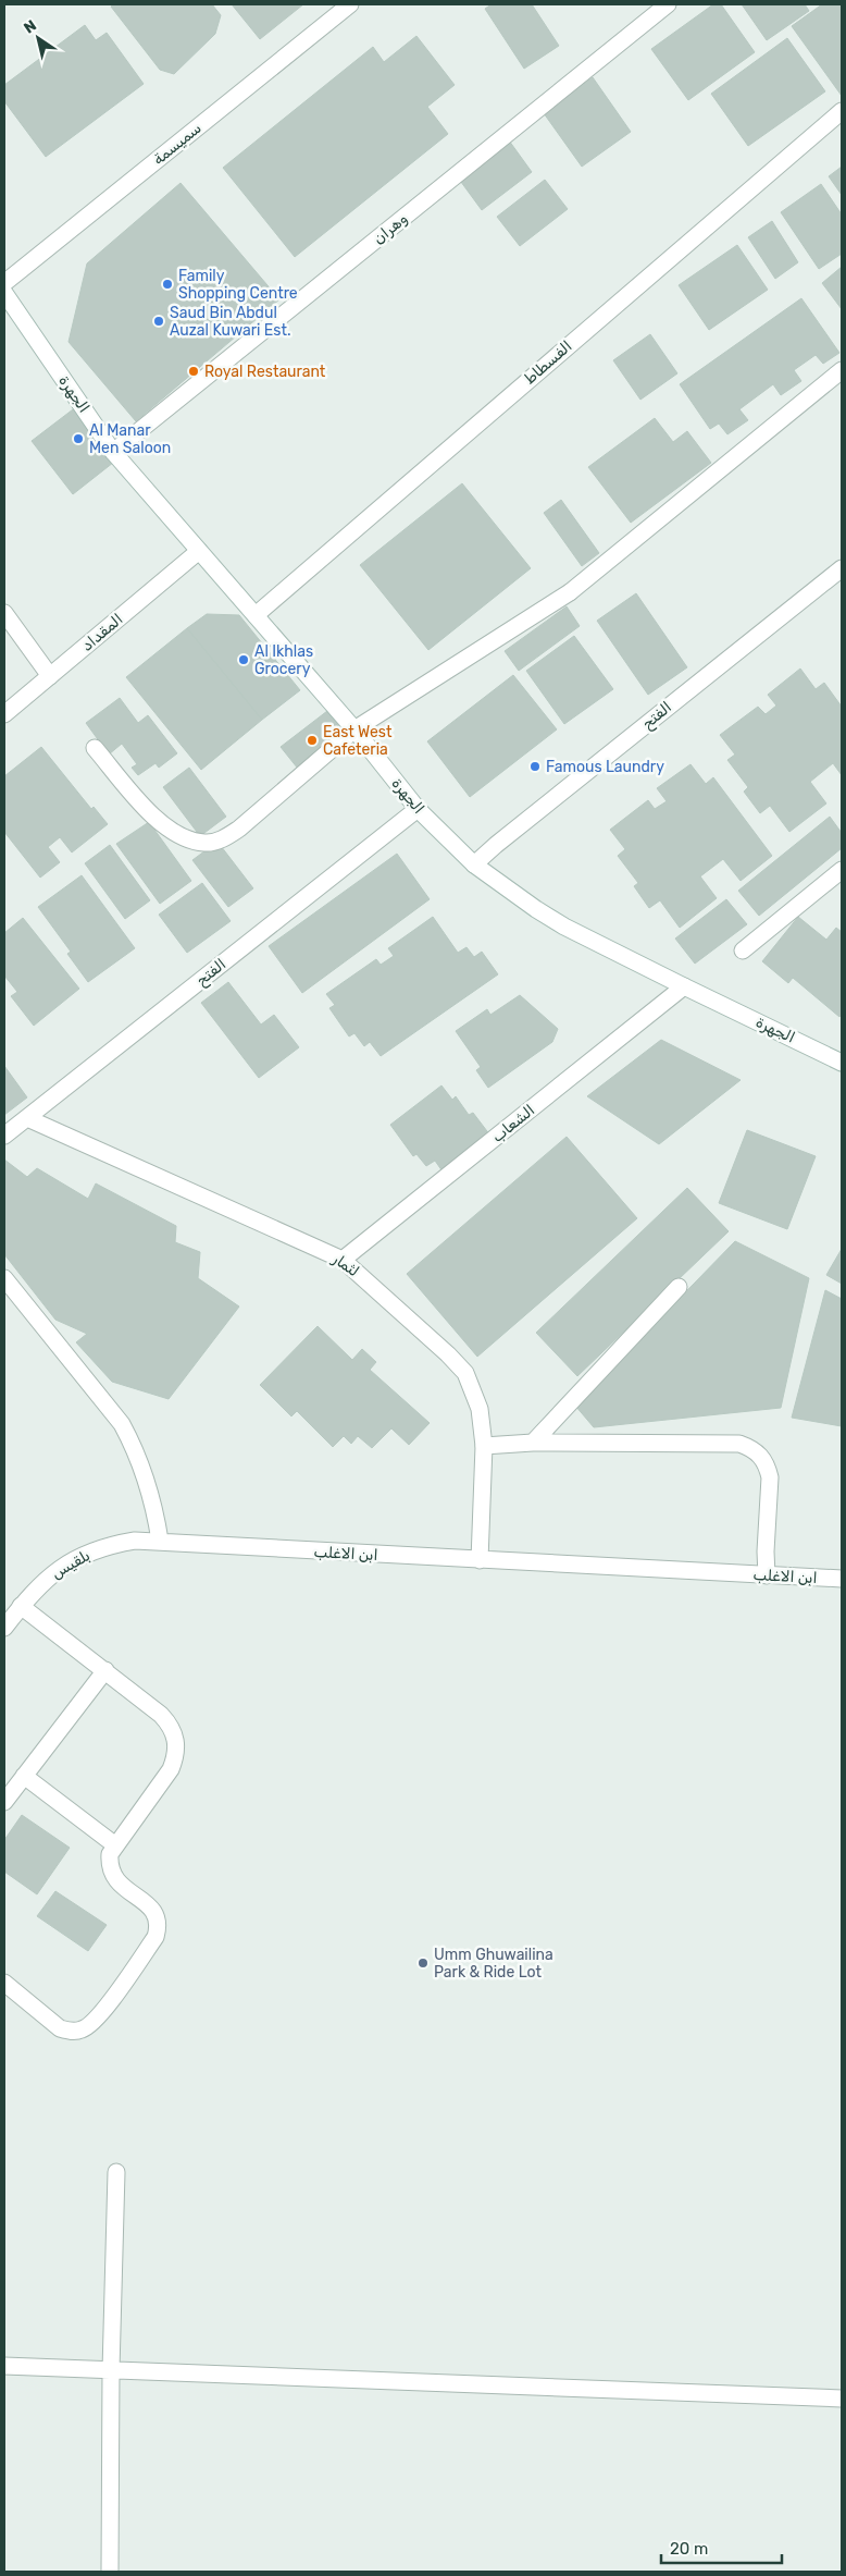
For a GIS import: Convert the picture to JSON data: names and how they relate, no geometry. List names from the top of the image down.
{
  "streets": {
    "street": [
      "سميسمة",
      "وهران",
      "الفسطاط",
      "الجهرة",
      "المقداد",
      "الفتح",
      "الشعاب",
      "لثمار",
      "ابن الاغلب",
      "بلقيس"
    ]
  },
  "crossings": [
    ["وهران", "الجهرة"],
    ["الفسطاط", "الجهرة"],
    ["الجهرة", "المقداد"],
    ["الجهرة", "الفتح"],
    ["الجهرة", "الشعاب"],
    ["الفتح", "لثمار"],
    ["الشعاب", "لثمار"],
    ["لثمار", "ابن الاغلب"],
    ["ابن الاغلب", "بلقيس"]
  ],
  "places": [
    "Family Shopping Centre",
    "Saud Bin Abdul Auzal Kuwari Est.",
    "Royal Restaurant",
    "Al Manar Men Saloon",
    "Al Ikhlas Grocery",
    "East West Cafeteria",
    "Famous Laundry",
    "Umm Ghuwailina Park & Ride Lot"
  ],
  "scale_bar": "20 m",
  "north": "top left"
}
